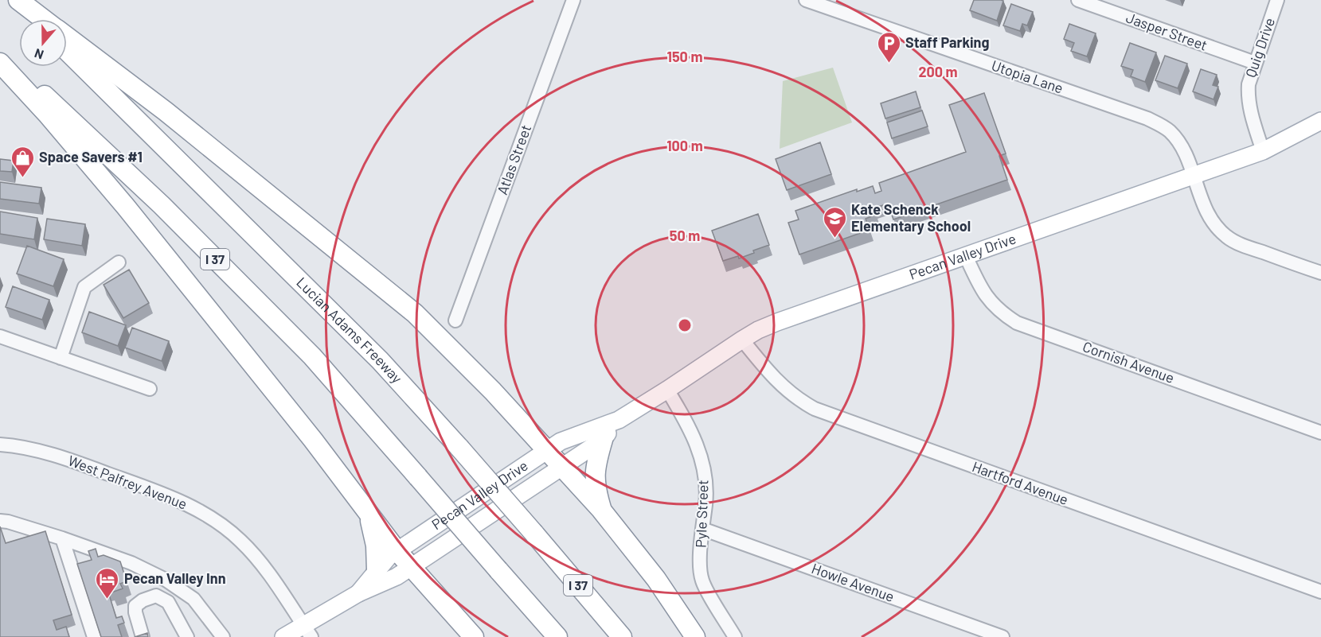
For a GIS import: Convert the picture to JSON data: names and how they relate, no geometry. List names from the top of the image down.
{
  "streets": {
    "highway": ["I 37", "Lucian Adams Freeway"],
    "main road": ["Pecan Valley Drive"],
    "street": [
      "Jasper Street",
      "Quig Drive",
      "Utopia Lane",
      "Atlas Street",
      "Cornish Avenue",
      "West Palfrey Avenue",
      "Hartford Avenue",
      "Pyle Street",
      "Howle Avenue"
    ]
  },
  "crossings": [
    ["Jasper Street", "Quig Drive"],
    ["Quig Drive", "Pecan Valley Drive"],
    ["Utopia Lane", "Pecan Valley Drive"],
    ["Pecan Valley Drive", "Cornish Avenue"],
    ["Pecan Valley Drive", "West Palfrey Avenue"],
    ["Pecan Valley Drive", "Hartford Avenue"],
    ["Pecan Valley Drive", "Pyle Street"],
    ["Pyle Street", "Howle Avenue"]
  ],
  "places": {
    "parking": ["Staff Parking"],
    "shop": ["Space Savers #1"],
    "school or university": ["Kate Schenck Elementary School"],
    "hotel": ["Pecan Valley Inn"]
  },
  "north": "bottom",
  "rings": [
    "150 m",
    "200 m",
    "100 m",
    "50 m"
  ]
}
